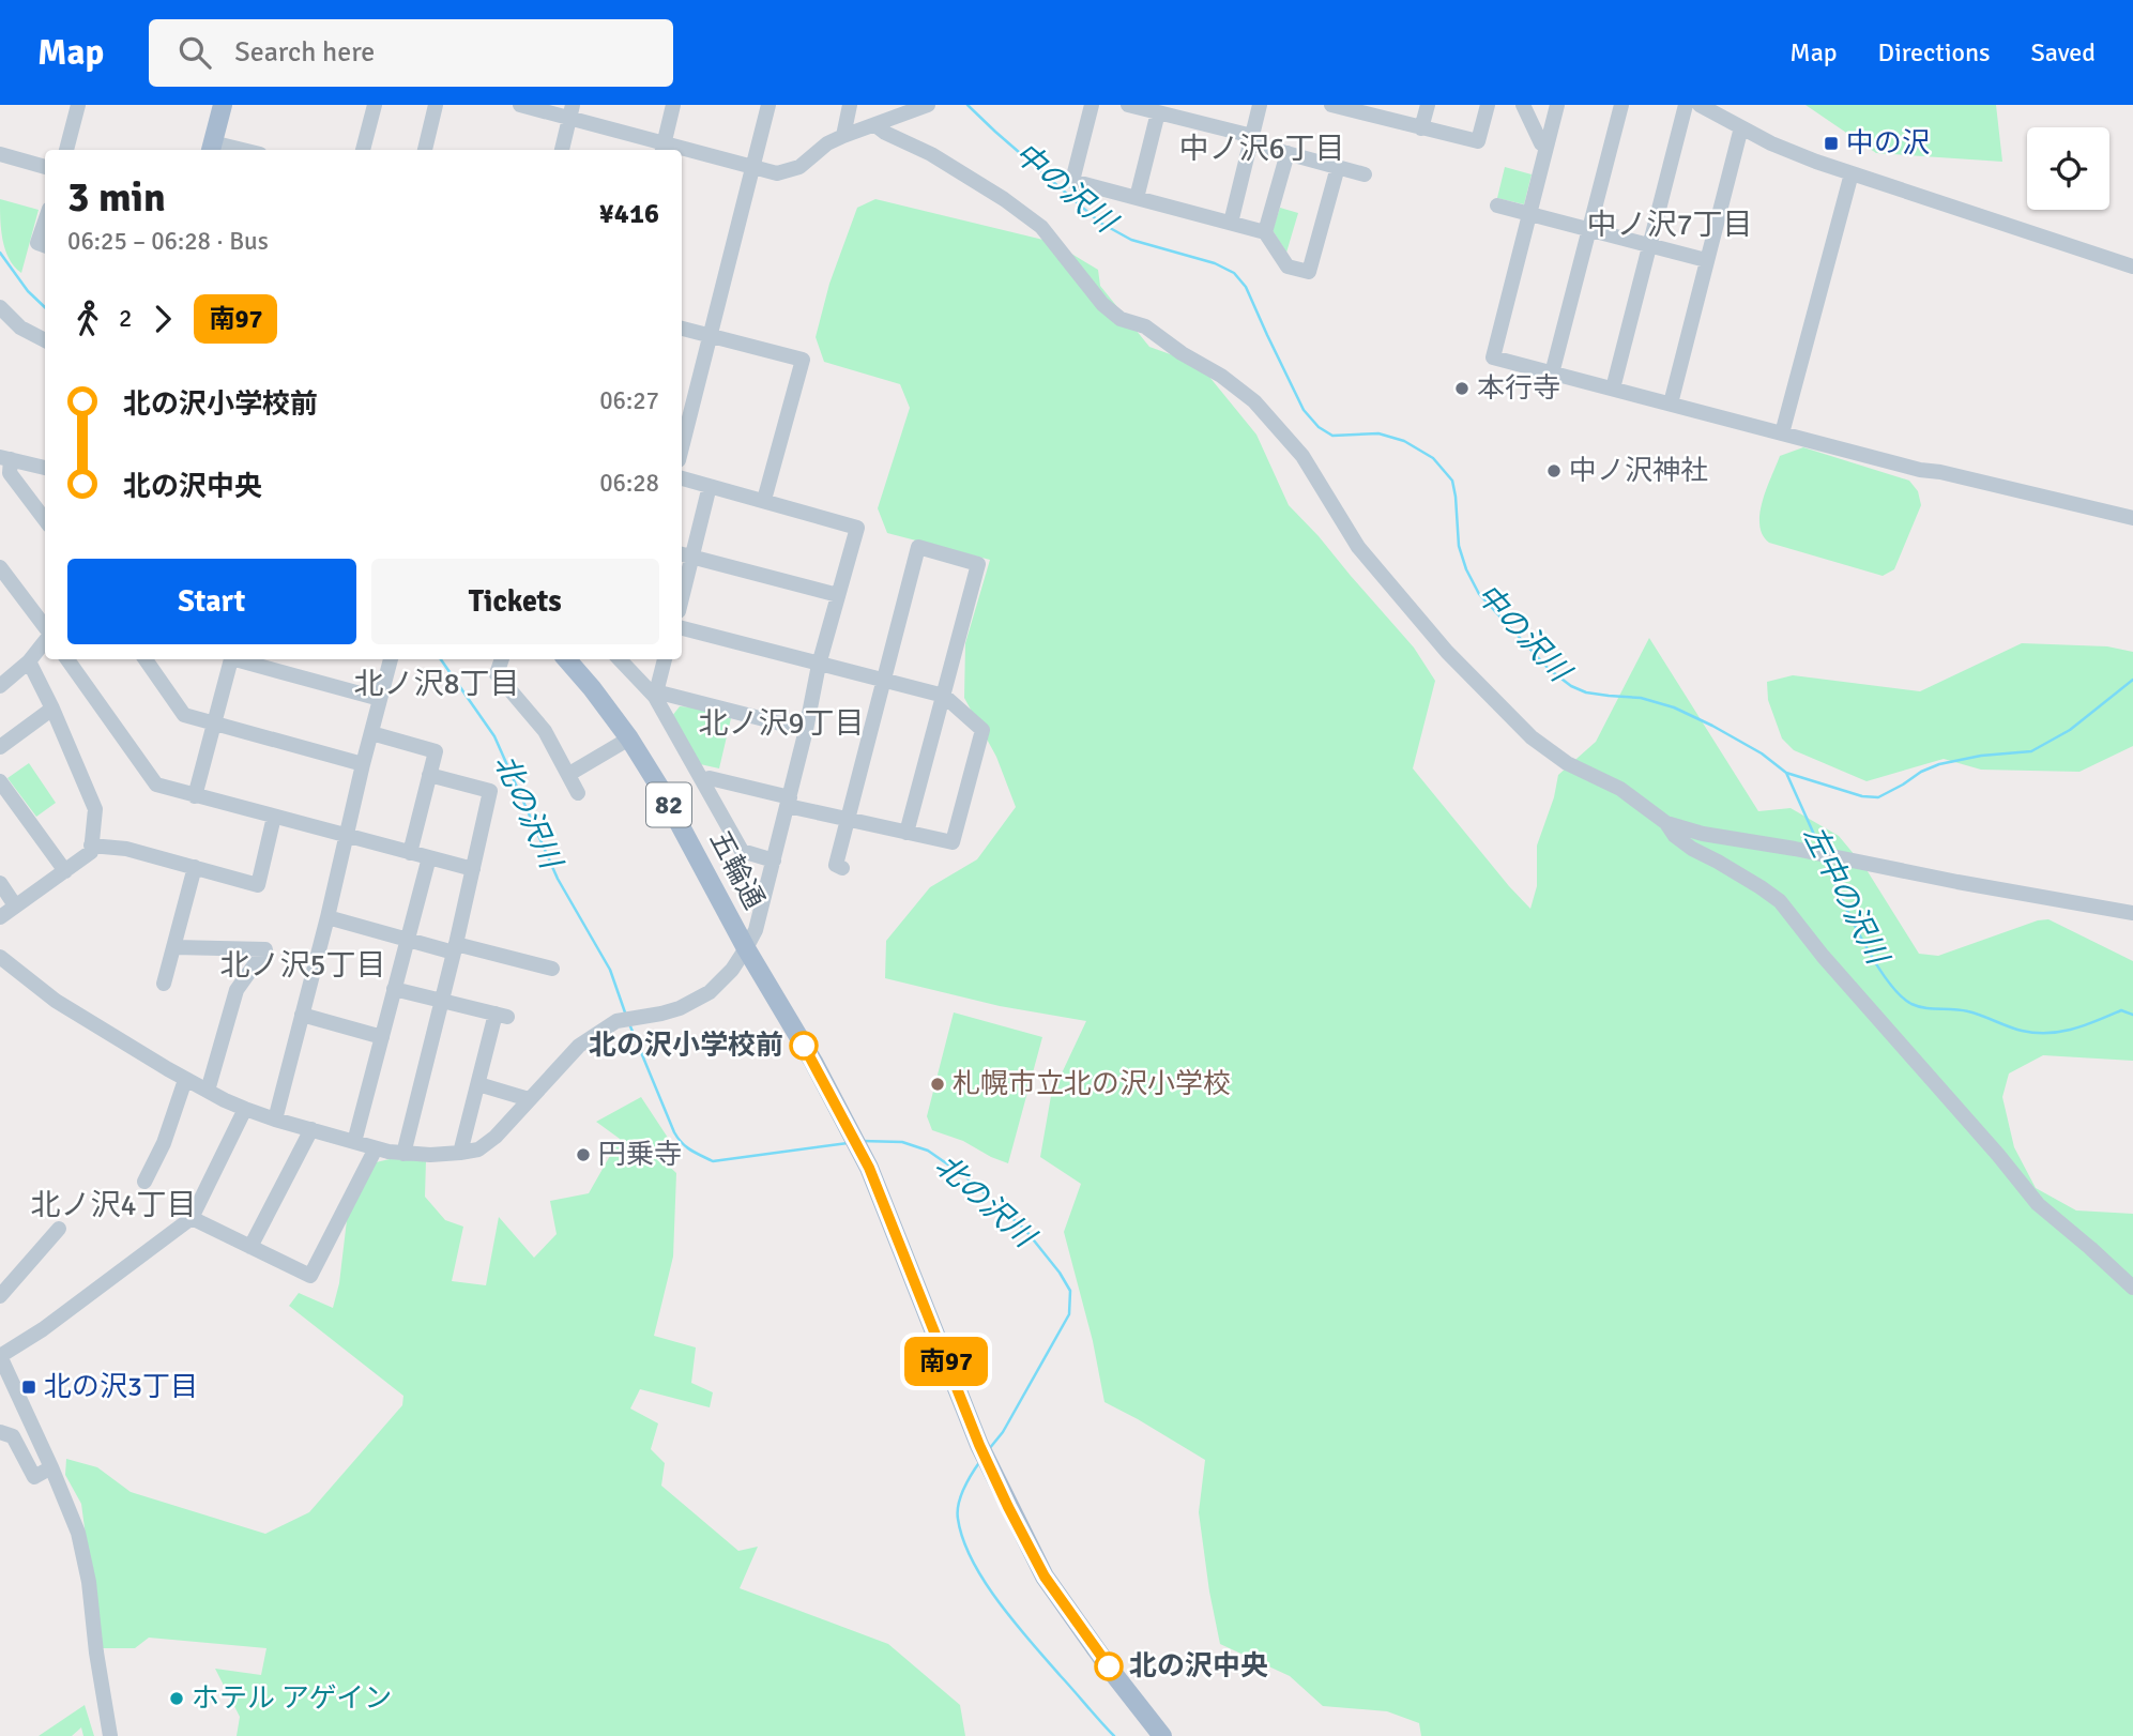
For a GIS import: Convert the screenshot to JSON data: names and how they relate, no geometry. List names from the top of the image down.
{
  "streets": {
    "main road": ["82", "五輪通"]
  },
  "districts": [
    "中ノ沢6丁目",
    "中ノ沢7丁目",
    "北ノ沢8丁目",
    "北ノ沢9丁目",
    "北ノ沢5丁目",
    "北ノ沢4丁目"
  ],
  "water": ["中の沢川", "北の沢川", "左中の沢川"],
  "places": {
    "transit": ["中の沢", "北の沢3丁目"],
    "other": [
      "本行寺",
      "中ノ沢神社",
      "北の沢小学校前",
      "札幌市立北の沢小学校",
      "円乗寺",
      "北の沢中央",
      "ホテル アゲイン"
    ]
  },
  "lines": ["bus line 南97"],
  "page": {
    "header": "Map",
    "search": "Search here",
    "nav": ["Map", "Directions", "Saved"],
    "on_map": "南97",
    "heading": ["3 min", "06:25 – 06:28 · Bus", "¥416"],
    "legs": ["2", "南97"],
    "list": [
      {
        "name": "北の沢小学校前",
        "value": "06:27"
      },
      {
        "name": "北の沢中央",
        "value": "06:28"
      }
    ],
    "buttons": ["Start", "Tickets"]
  }
}
